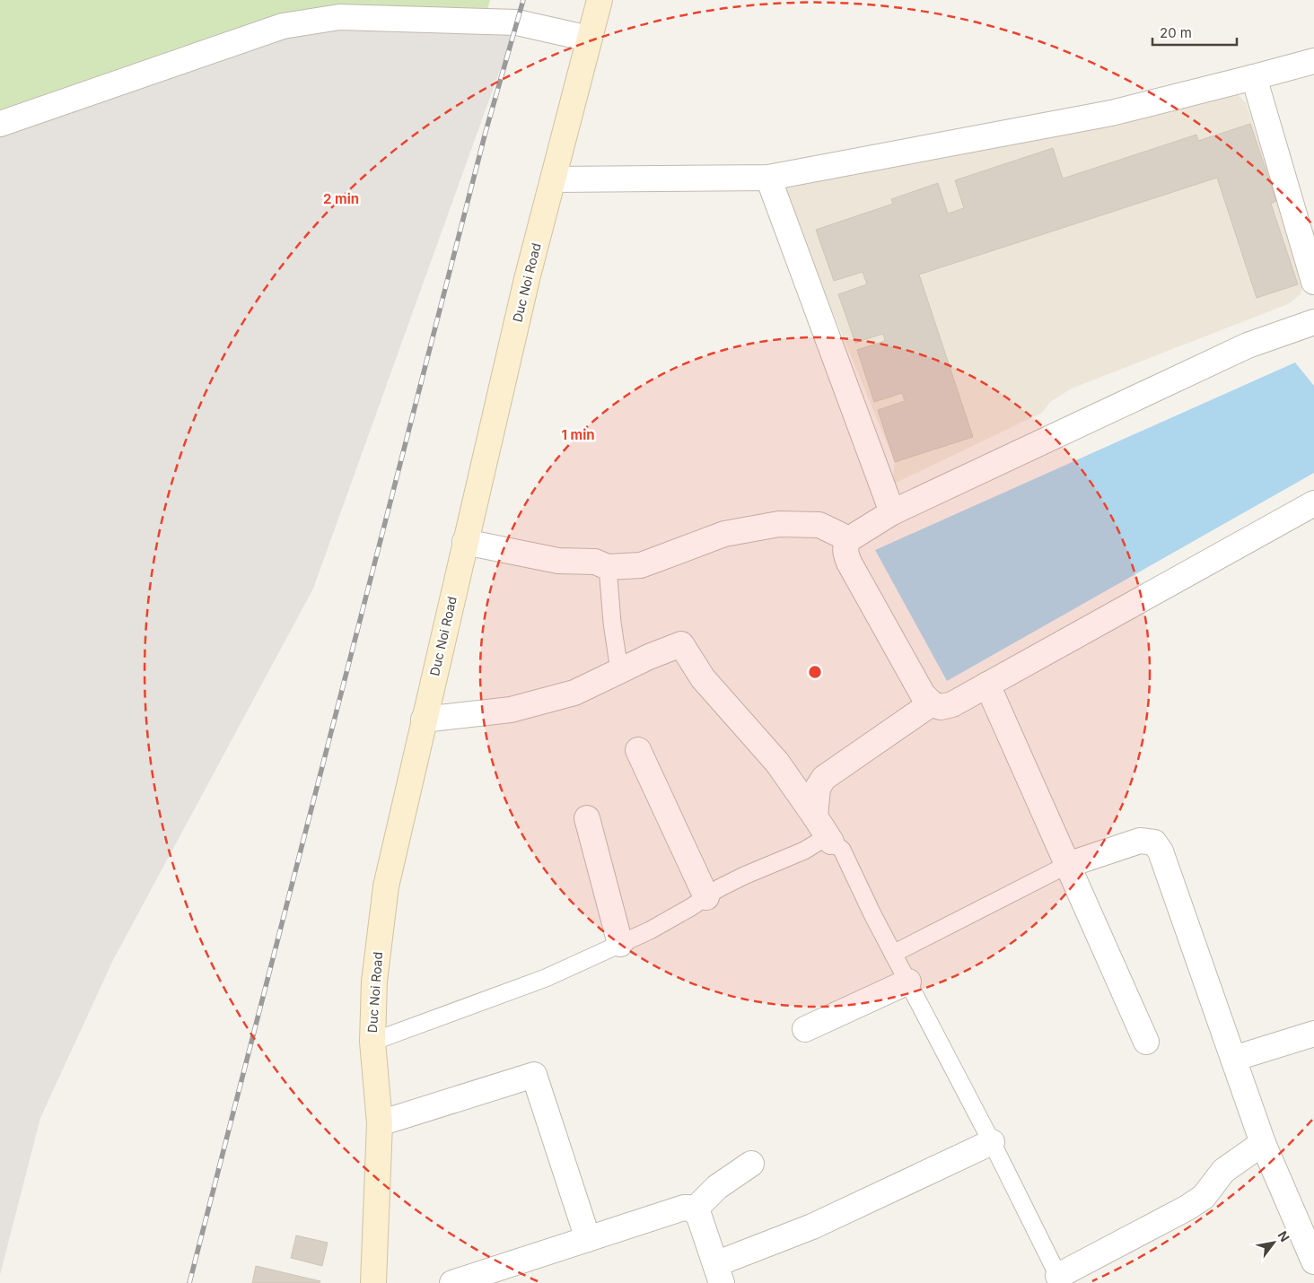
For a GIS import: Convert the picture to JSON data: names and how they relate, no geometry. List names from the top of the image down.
{
  "streets": {
    "street": ["Duc Noi Road"]
  },
  "scale_bar": "20 m",
  "north": "top right",
  "rings": ["2 min", "1 min"]
}
